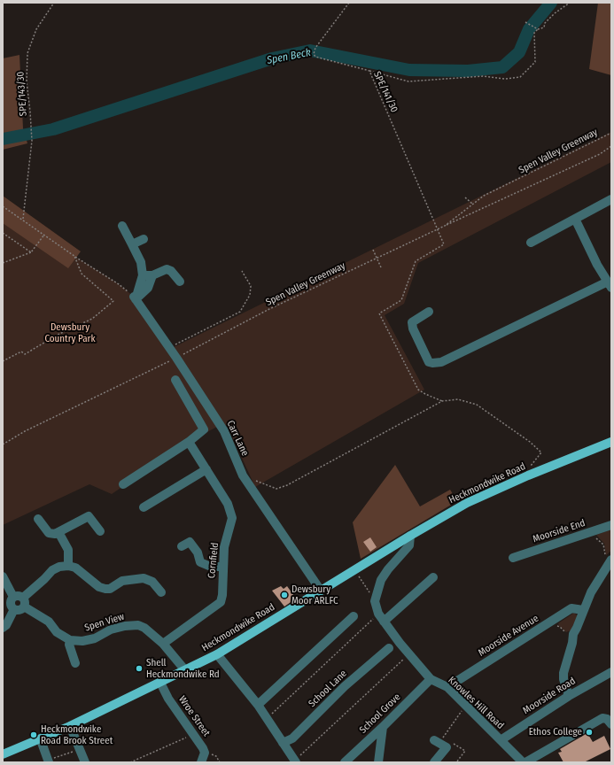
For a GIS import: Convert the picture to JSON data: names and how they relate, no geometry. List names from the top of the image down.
{
  "streets": {
    "main road": ["Heckmondwike Road"],
    "street": [
      "Carr Lane",
      "Moorside End",
      "Cornfield",
      "Spen View",
      "Moorside Avenue",
      "School Lane",
      "Moorside Road",
      "Knowles Hill Road",
      "School Grove",
      "Wroe Street"
    ],
    "path": ["SPE/141/30", "SPE/143/30", "Spen Valley Greenway"]
  },
  "crossings": [
    ["SPE/141/30", "Spen Valley Greenway"],
    ["Spen Valley Greenway", "Carr Lane"],
    ["Carr Lane", "Heckmondwike Road"],
    ["Heckmondwike Road", "Spen View"],
    ["Heckmondwike Road", "Knowles Hill Road"],
    ["Heckmondwike Road", "Wroe Street"],
    ["Cornfield", "Spen View"],
    ["Moorside Avenue", "Knowles Hill Road"],
    ["Moorside Road", "Knowles Hill Road"],
    ["Knowles Hill Road", "School Grove"]
  ],
  "water": ["Spen Beck"],
  "parks": ["Dewsbury Country Park"],
  "places": [
    "Dewsbury Moor ARLFC",
    "Shell Heckmondwike Rd",
    "Ethos College",
    "Heckmondwike Road Brook Street"
  ]
}
